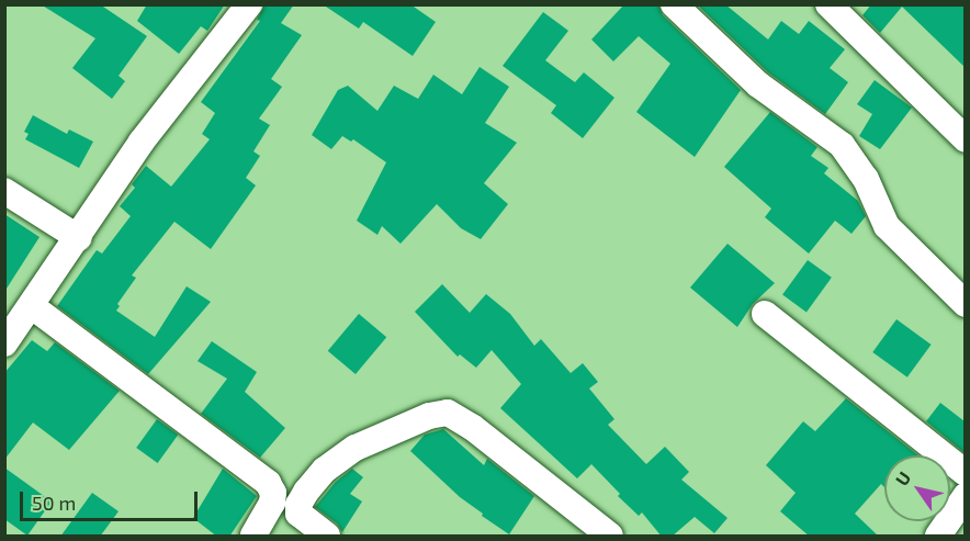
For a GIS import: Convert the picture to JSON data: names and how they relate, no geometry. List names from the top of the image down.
{
  "scale_bar": "50 m",
  "north": "top left"
}
